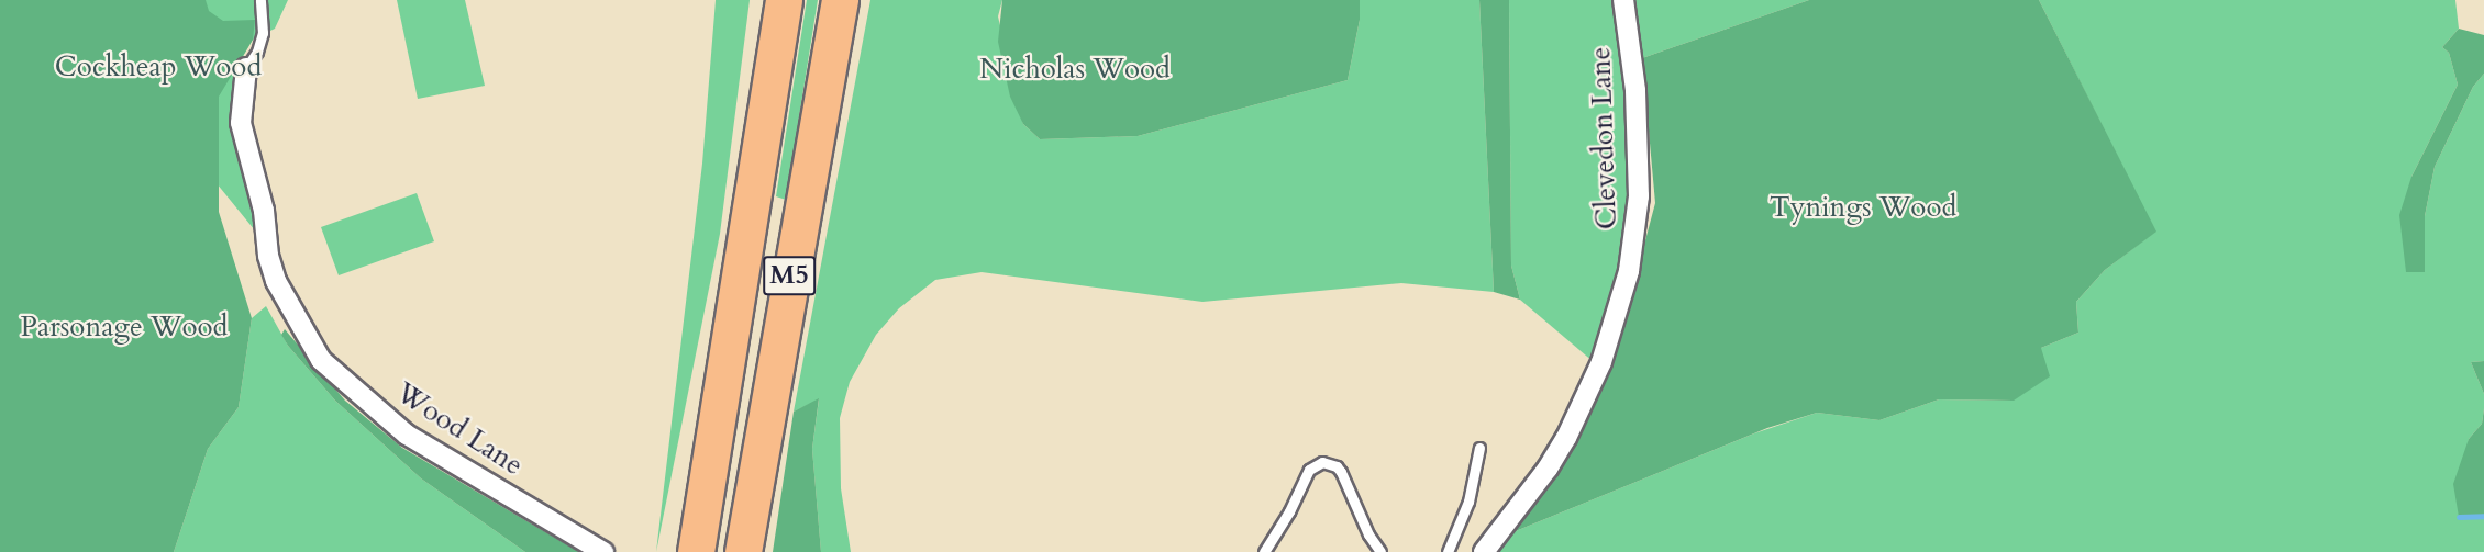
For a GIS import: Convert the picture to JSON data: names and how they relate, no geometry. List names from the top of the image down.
{
  "streets": {
    "highway": ["M5"],
    "street": ["Clevedon Lane", "Wood Lane"]
  },
  "parks": [
    "Cockheap Wood",
    "Nicholas Wood",
    "Tynings Wood",
    "Parsonage Wood"
  ]
}
